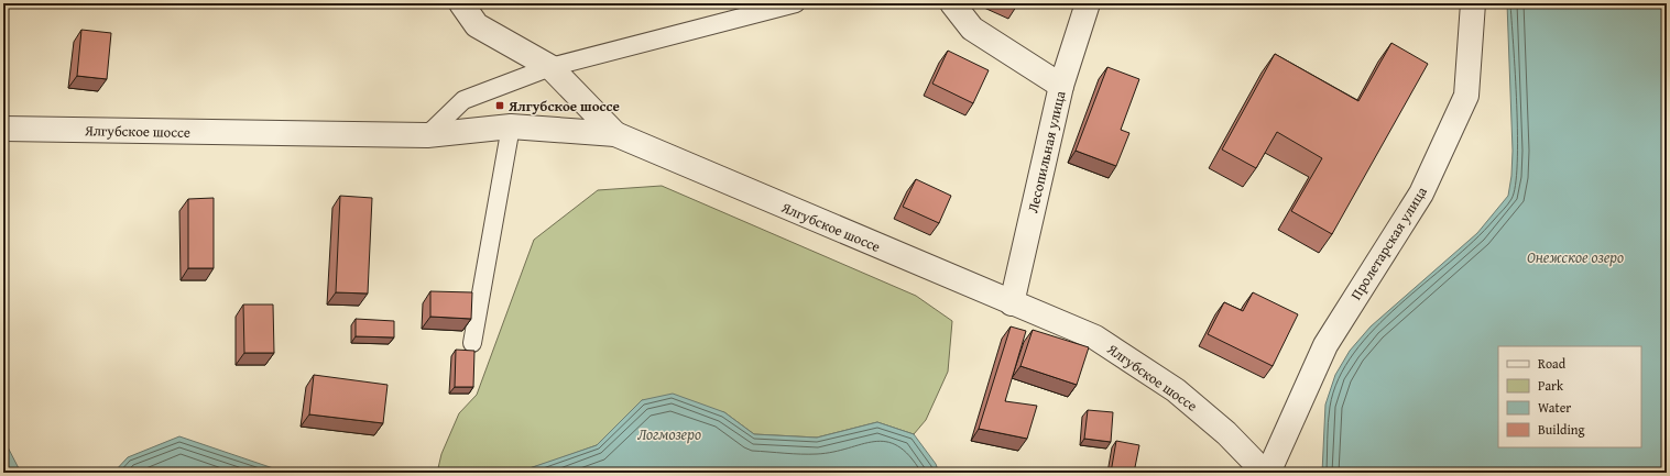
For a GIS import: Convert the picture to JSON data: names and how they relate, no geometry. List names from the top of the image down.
{
  "streets": {
    "street": ["Ялгубское шоссе", "Лесопильная улица", "Пролетарская улица"]
  },
  "crossings": [
    ["Ялгубское шоссе", "Лесопильная улица"],
    ["Ялгубское шоссе", "Пролетарская улица"]
  ],
  "water": ["Онежское озеро", "Логмозеро"],
  "places": {
    "transit": ["Ялгубское шоссе"]
  },
  "legend": [
    "Road",
    "Park",
    "Water",
    "Building"
  ]
}
